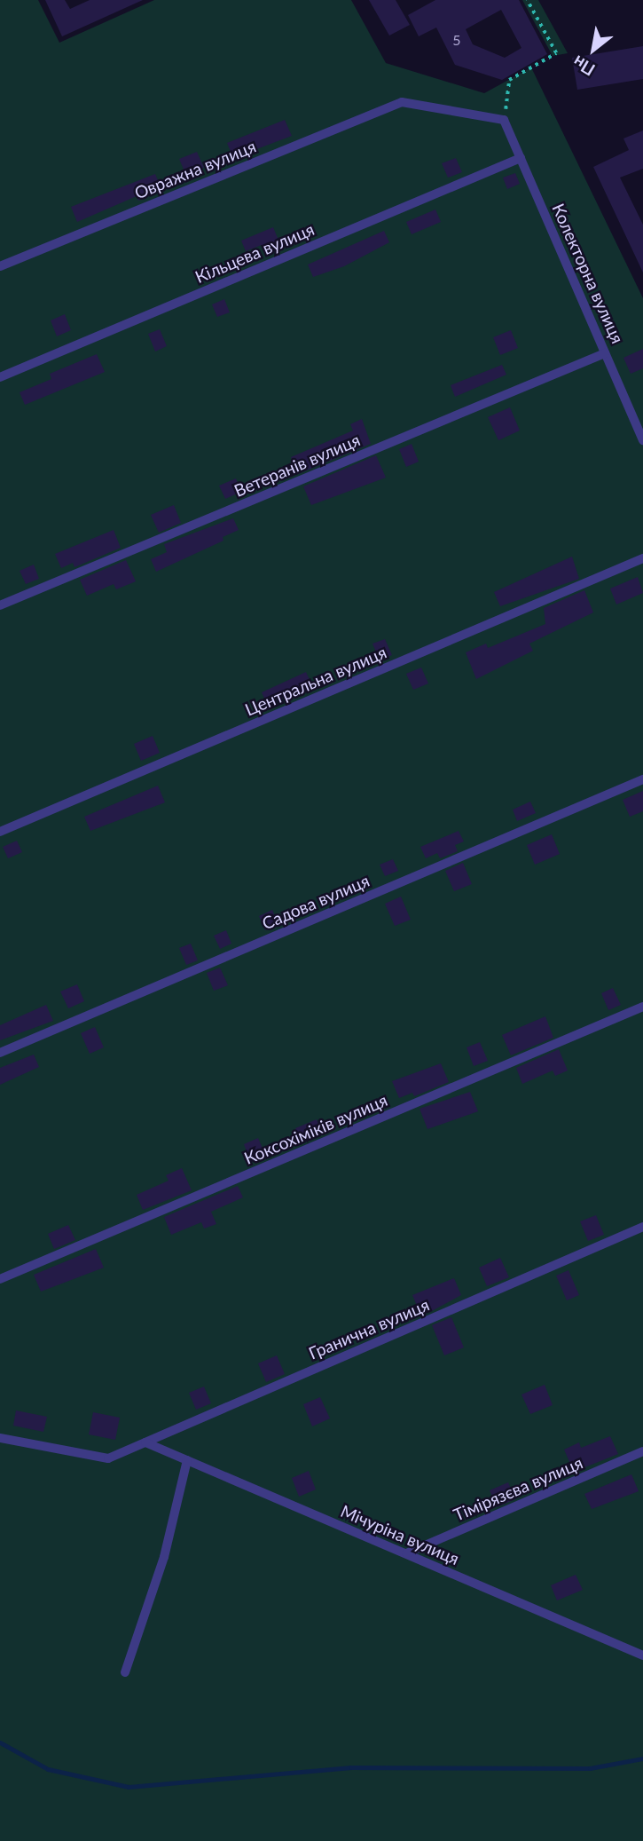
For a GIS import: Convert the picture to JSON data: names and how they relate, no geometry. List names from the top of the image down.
{
  "streets": {
    "lane": [
      "Овражна вулиця",
      "Кільцева вулиця",
      "Колекторна вулиця",
      "Ветеранів вулиця",
      "Центральна вулиця",
      "Садова вулиця",
      "Коксохіміків вулиця",
      "Гранична вулиця",
      "Тімірязєва вулиця",
      "Мічуріна вулиця"
    ]
  },
  "crossings": [
    ["Овражна вулиця", "Колекторна вулиця"],
    ["Кільцева вулиця", "Колекторна вулиця"],
    ["Колекторна вулиця", "Ветеранів вулиця"],
    ["Гранична вулиця", "Мічуріна вулиця"],
    ["Тімірязєва вулиця", "Мічуріна вулиця"]
  ],
  "house_numbers": ["5"],
  "north": "bottom left"
}
